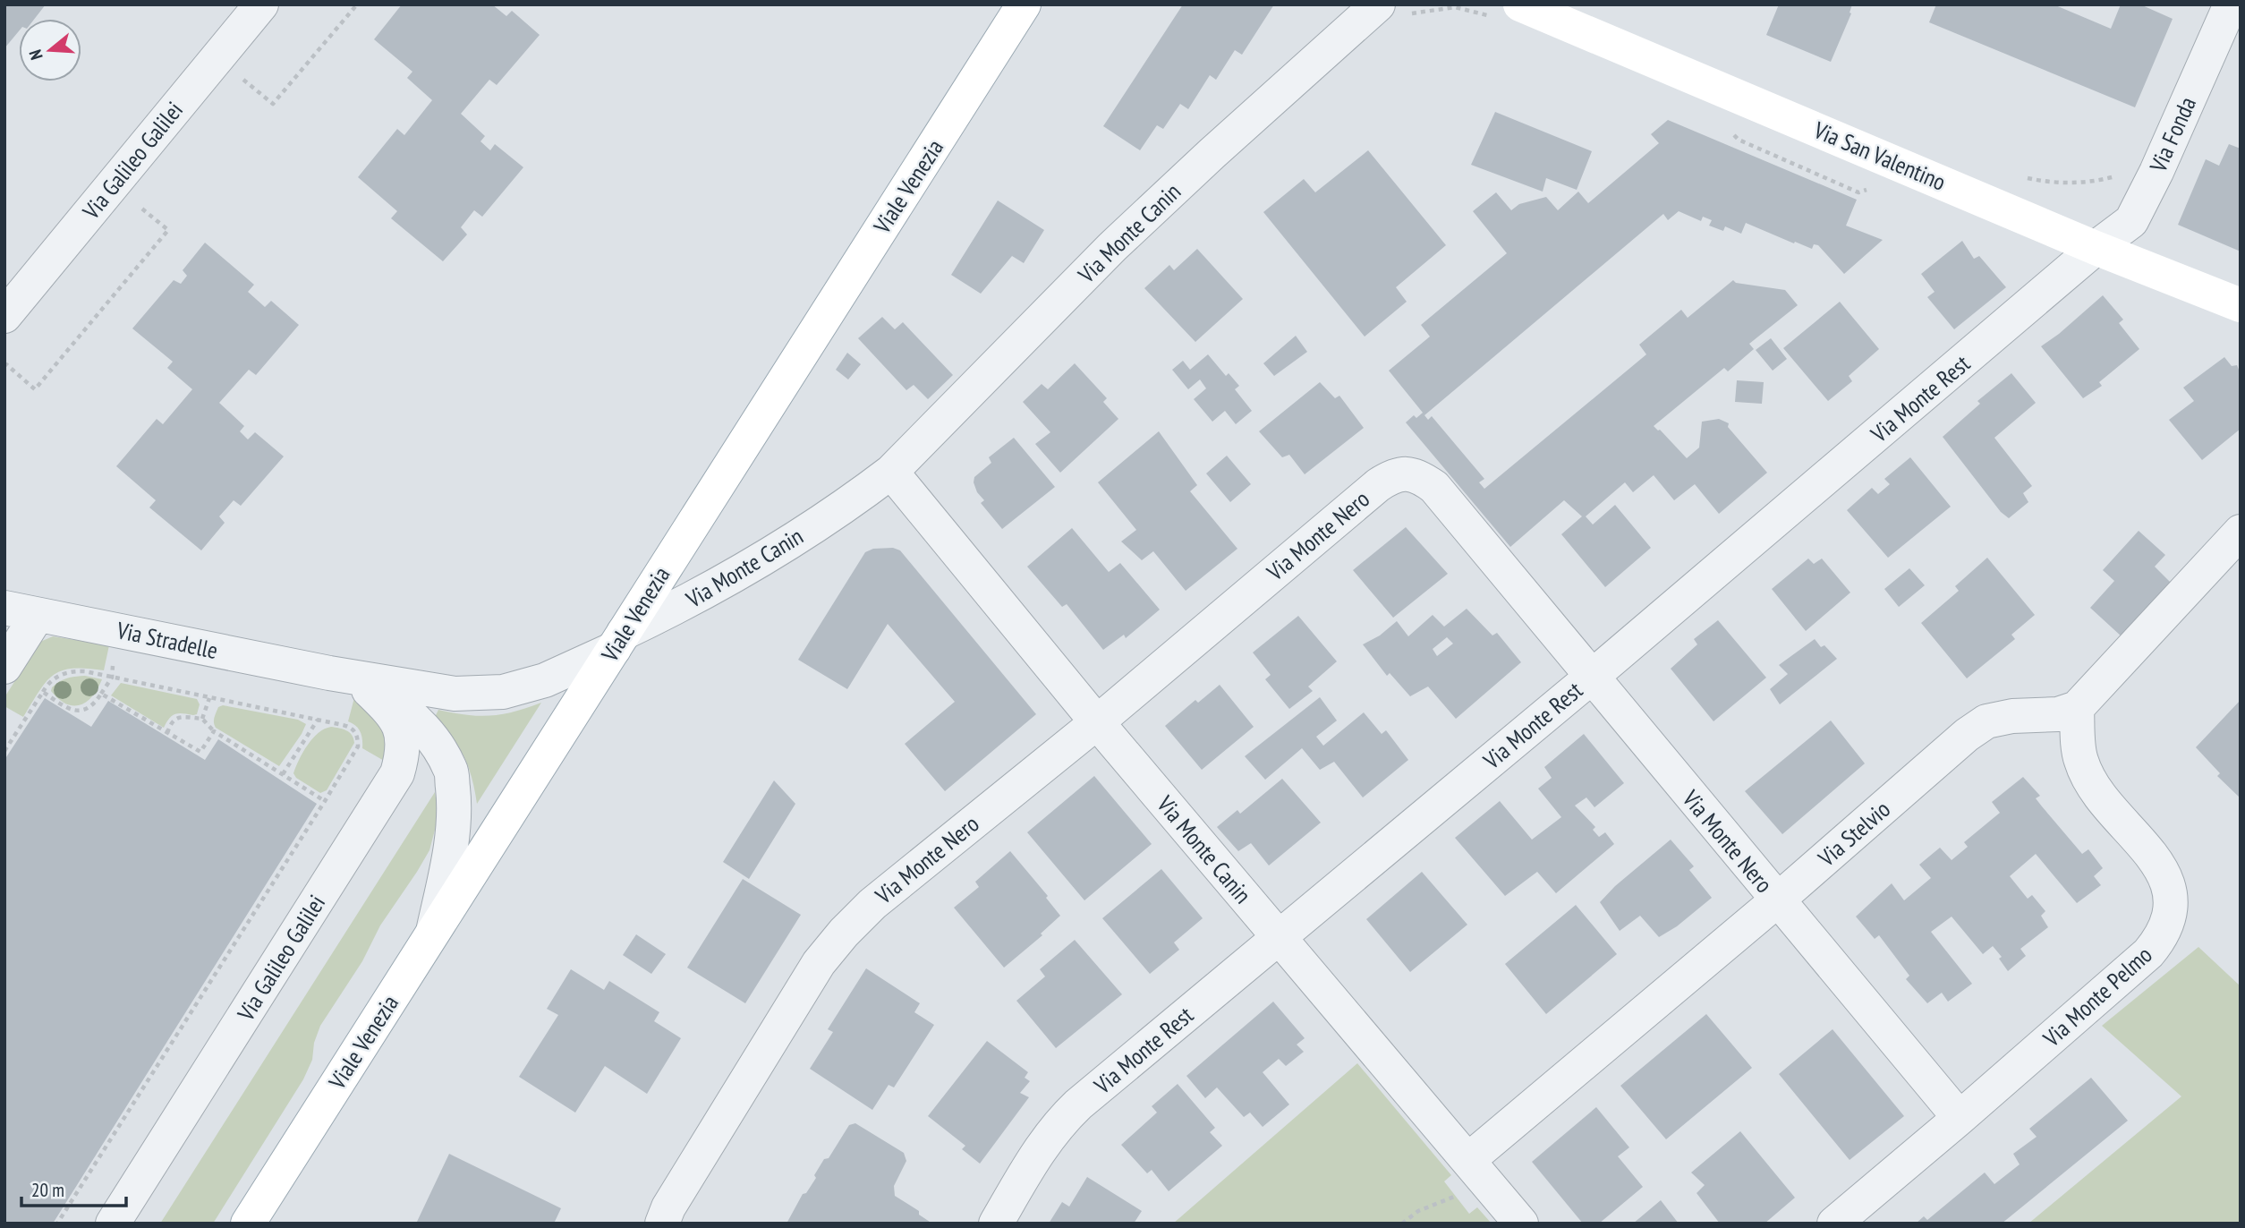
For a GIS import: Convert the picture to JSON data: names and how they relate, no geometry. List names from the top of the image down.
{
  "streets": {
    "main road": ["Via San Valentino", "Viale Venezia"],
    "street": [
      "Via Fonda",
      "Via Galileo Galilei",
      "Via Monte Canin",
      "Via Monte Rest",
      "Via Monte Nero",
      "Via Stradelle",
      "Via Stelvio",
      "Via Monte Pelmo"
    ]
  },
  "crossings": [
    ["Via Fonda", "Via San Valentino"],
    ["Via Fonda", "Via Monte Rest"],
    ["Via San Valentino", "Via Monte Rest"],
    ["Via Galileo Galilei", "Via Stradelle"],
    ["Viale Venezia", "Via Monte Canin"],
    ["Viale Venezia", "Via Stradelle"],
    ["Via Monte Canin", "Via Monte Rest"],
    ["Via Monte Canin", "Via Monte Nero"],
    ["Via Monte Canin", "Via Stradelle"],
    ["Via Monte Canin", "Via Stelvio"],
    ["Via Monte Rest", "Via Monte Nero"],
    ["Via Monte Nero", "Via Stelvio"],
    ["Via Monte Nero", "Via Monte Pelmo"],
    ["Via Stelvio", "Via Monte Pelmo"]
  ],
  "scale_bar": "20 m",
  "north": "left"
}
